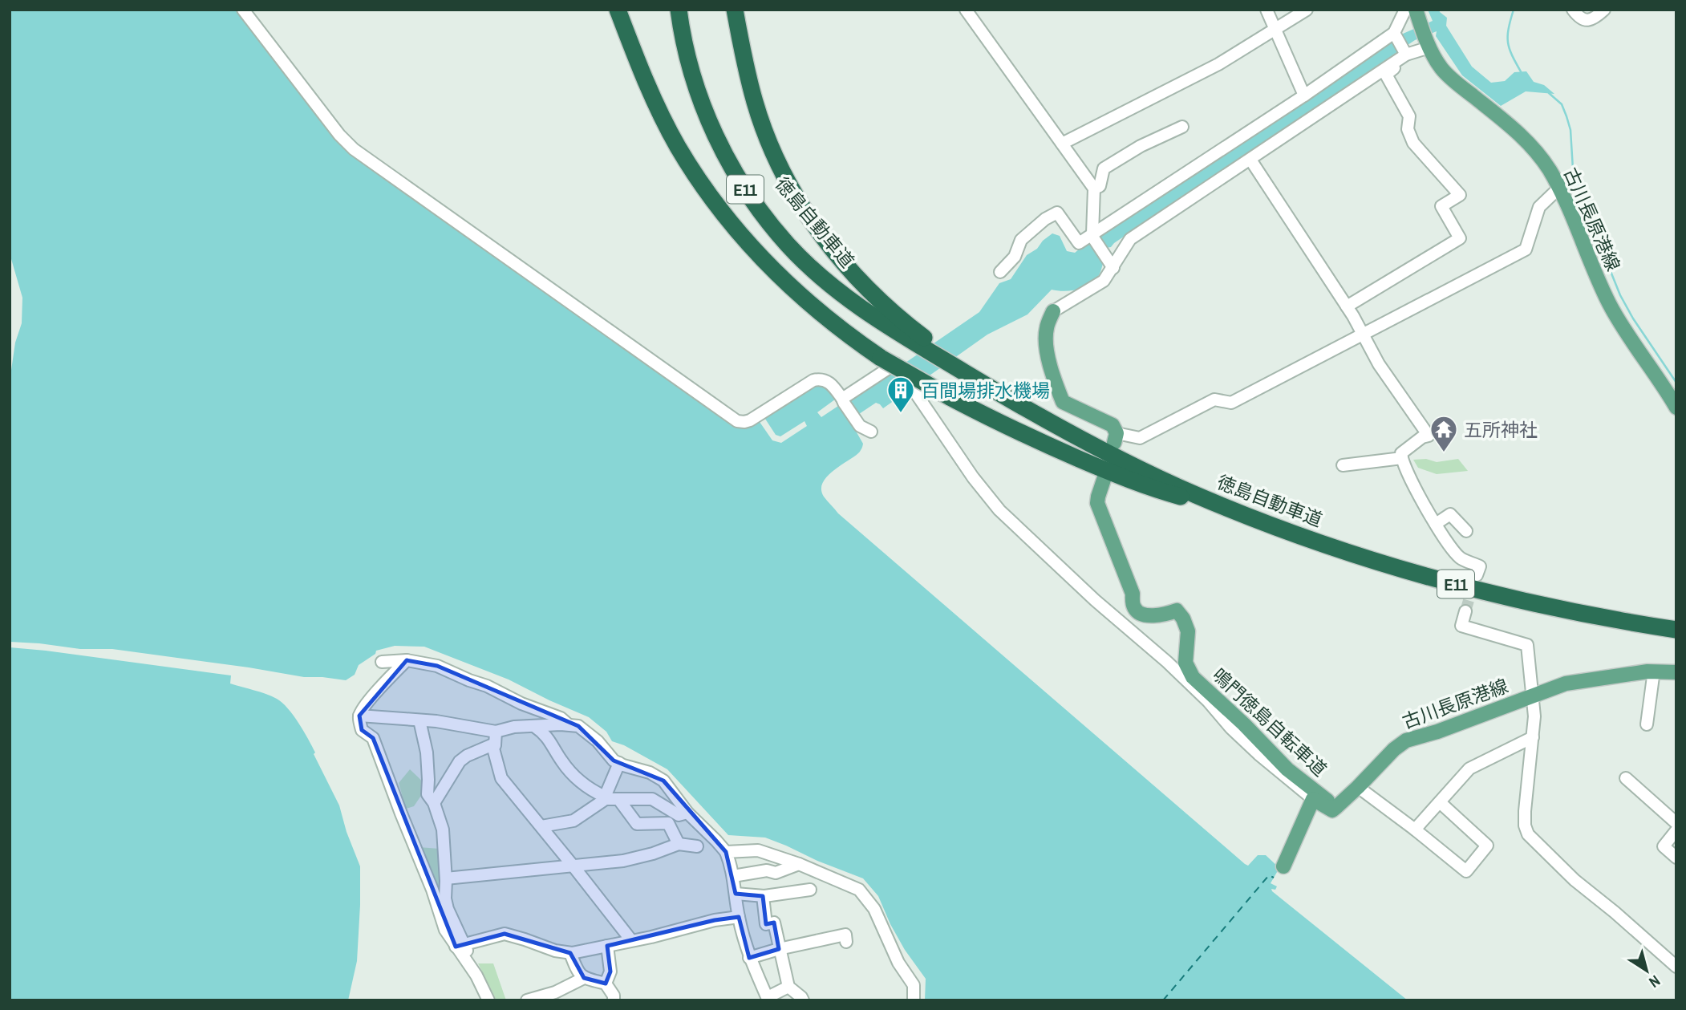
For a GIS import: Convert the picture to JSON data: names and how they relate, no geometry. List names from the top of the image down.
{
  "streets": {
    "highway": ["E11", "徳島自動車道"],
    "main road": ["古川長原港線", "鳴門徳島自転車道"]
  },
  "crossings": [
    ["古川長原港線", "鳴門徳島自転車道"]
  ],
  "places": {
    "building": ["百間場排水機場"],
    "temple": ["五所神社"]
  },
  "north": "bottom right"
}
